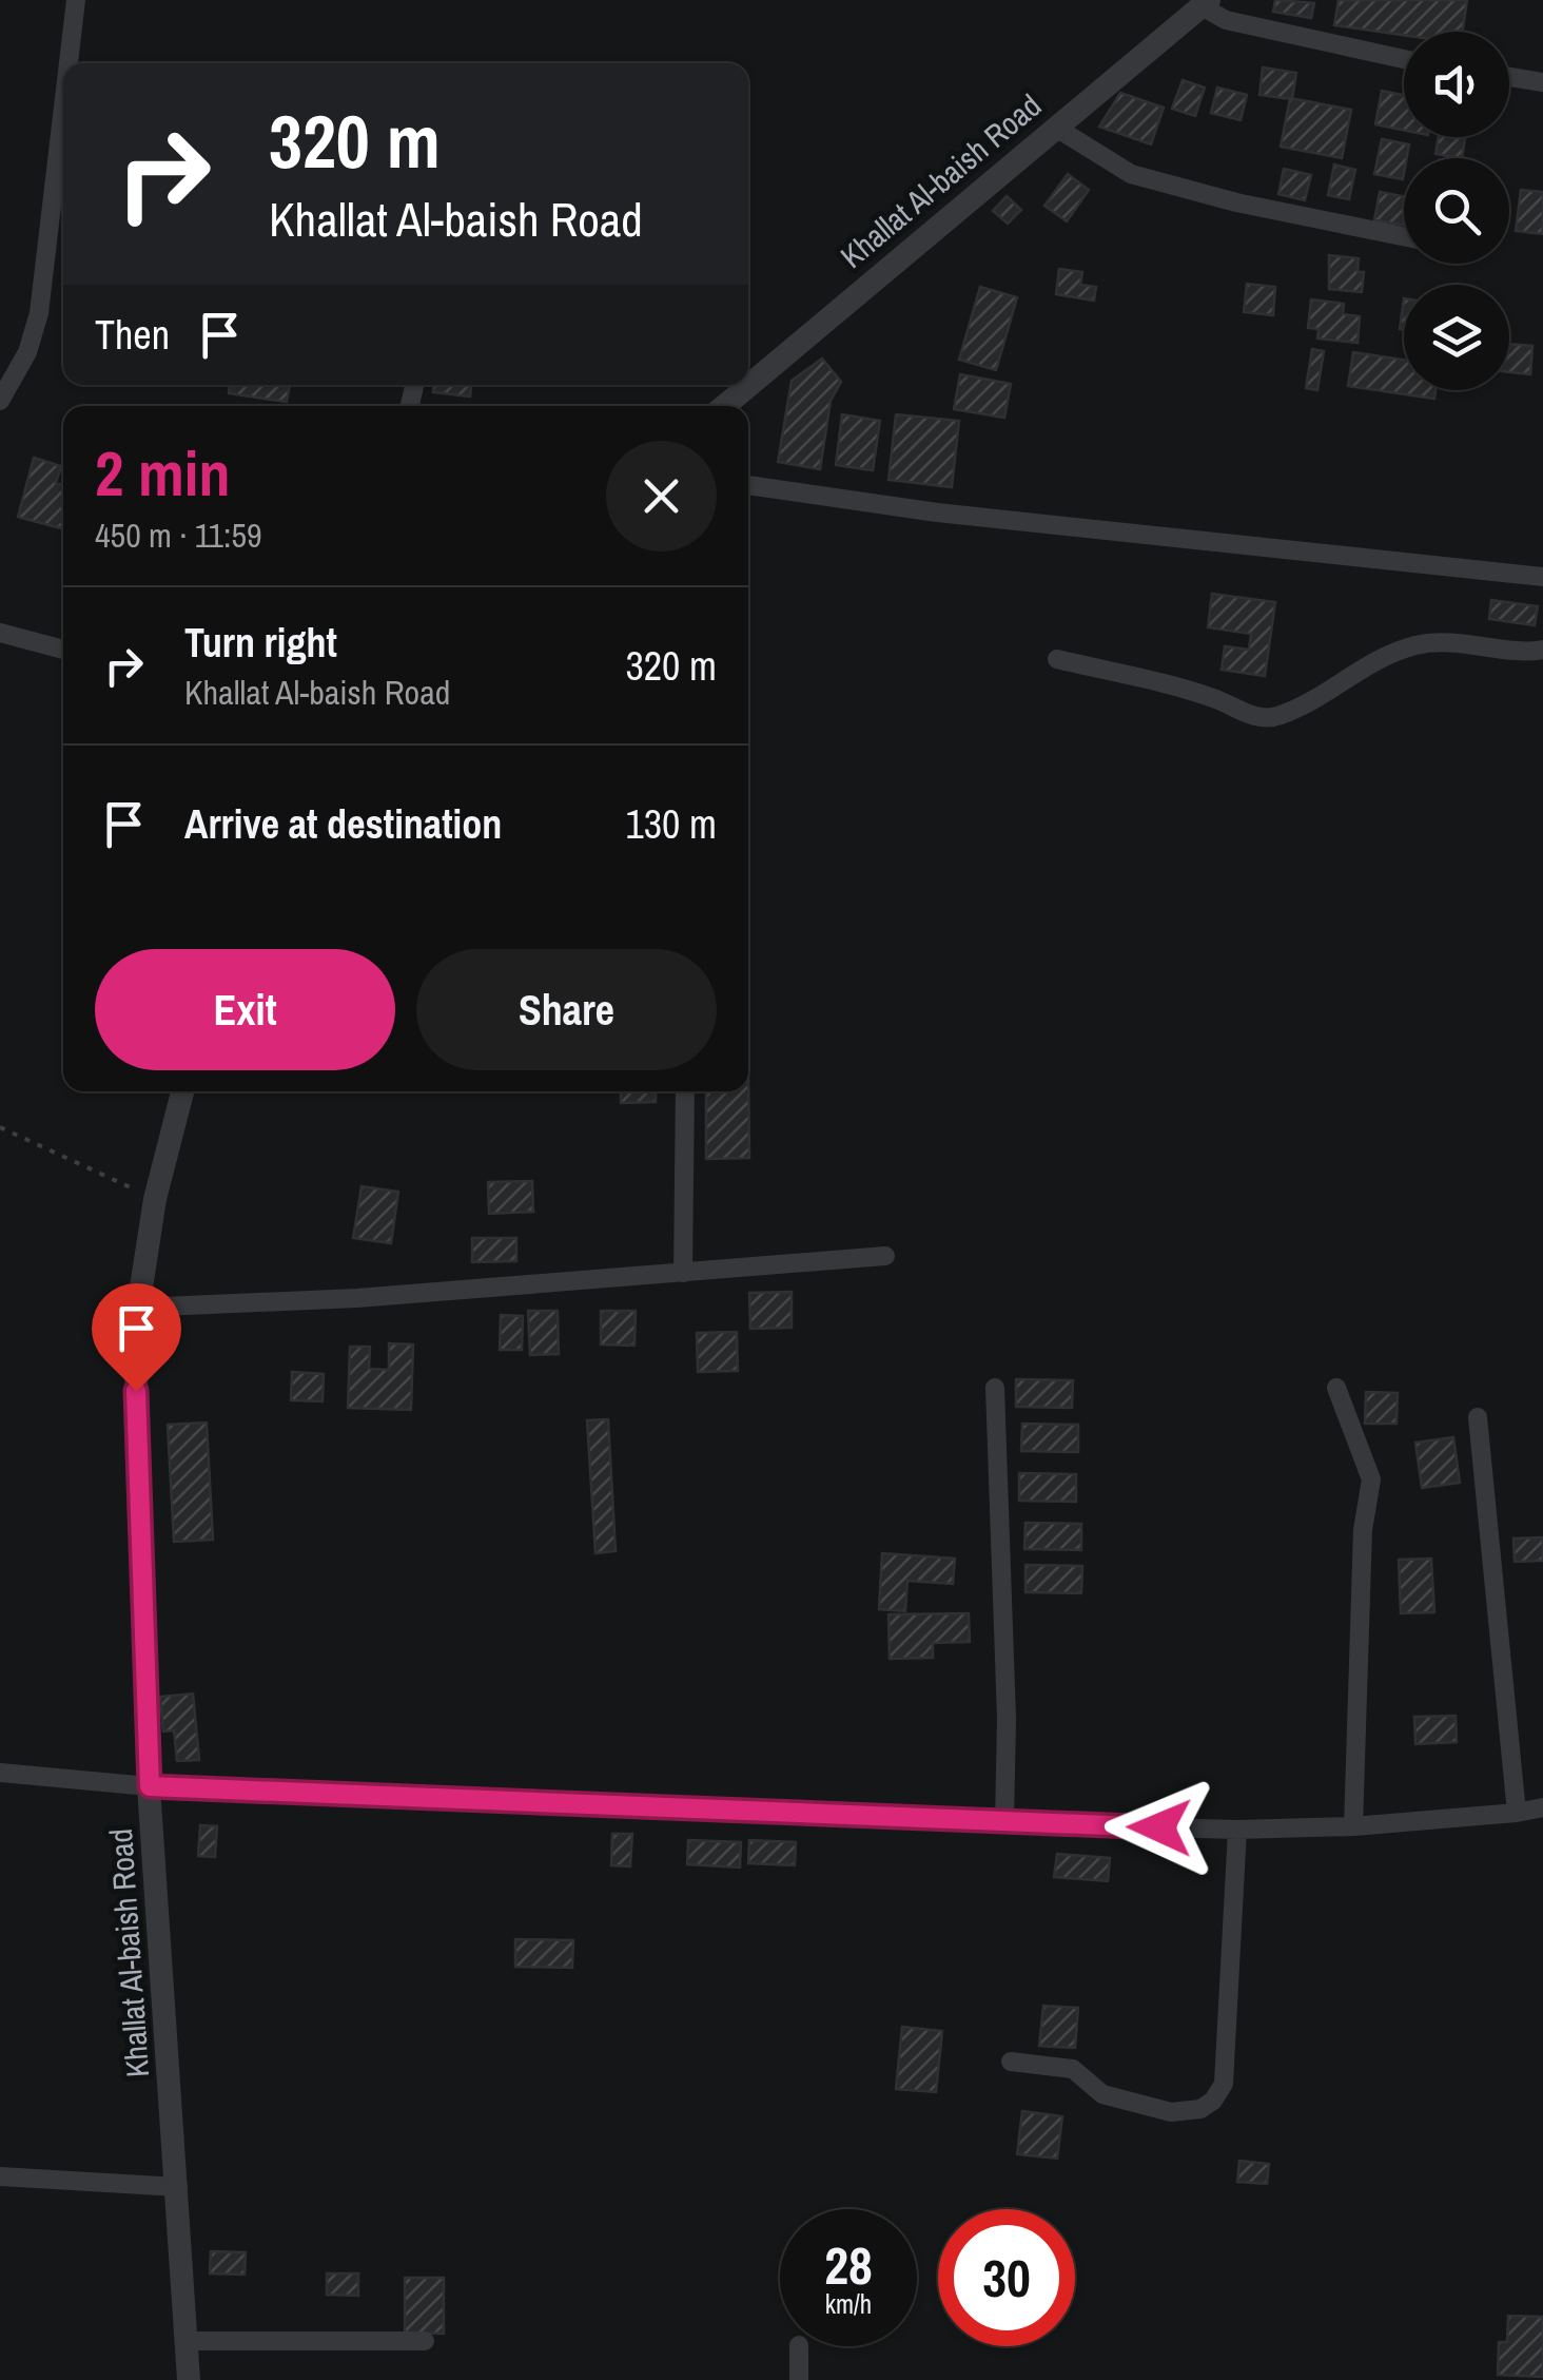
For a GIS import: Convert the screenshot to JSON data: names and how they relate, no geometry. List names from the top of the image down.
{
  "streets": {
    "street": ["Khallat Al-baish Road"]
  },
  "page": {
    "turn": ["320 m", "Khallat Al-baish Road"],
    "then": "Then",
    "heading": ["2 min", "450 m · 11:59"],
    "list": [
      {
        "name": "Turn right",
        "note": "Khallat Al-baish Road",
        "value": "320 m"
      },
      {
        "name": "Arrive at destination",
        "value": "130 m"
      }
    ],
    "buttons": ["Exit", "Share"],
    "speed": "28 km/h",
    "limit": "30"
  }
}
